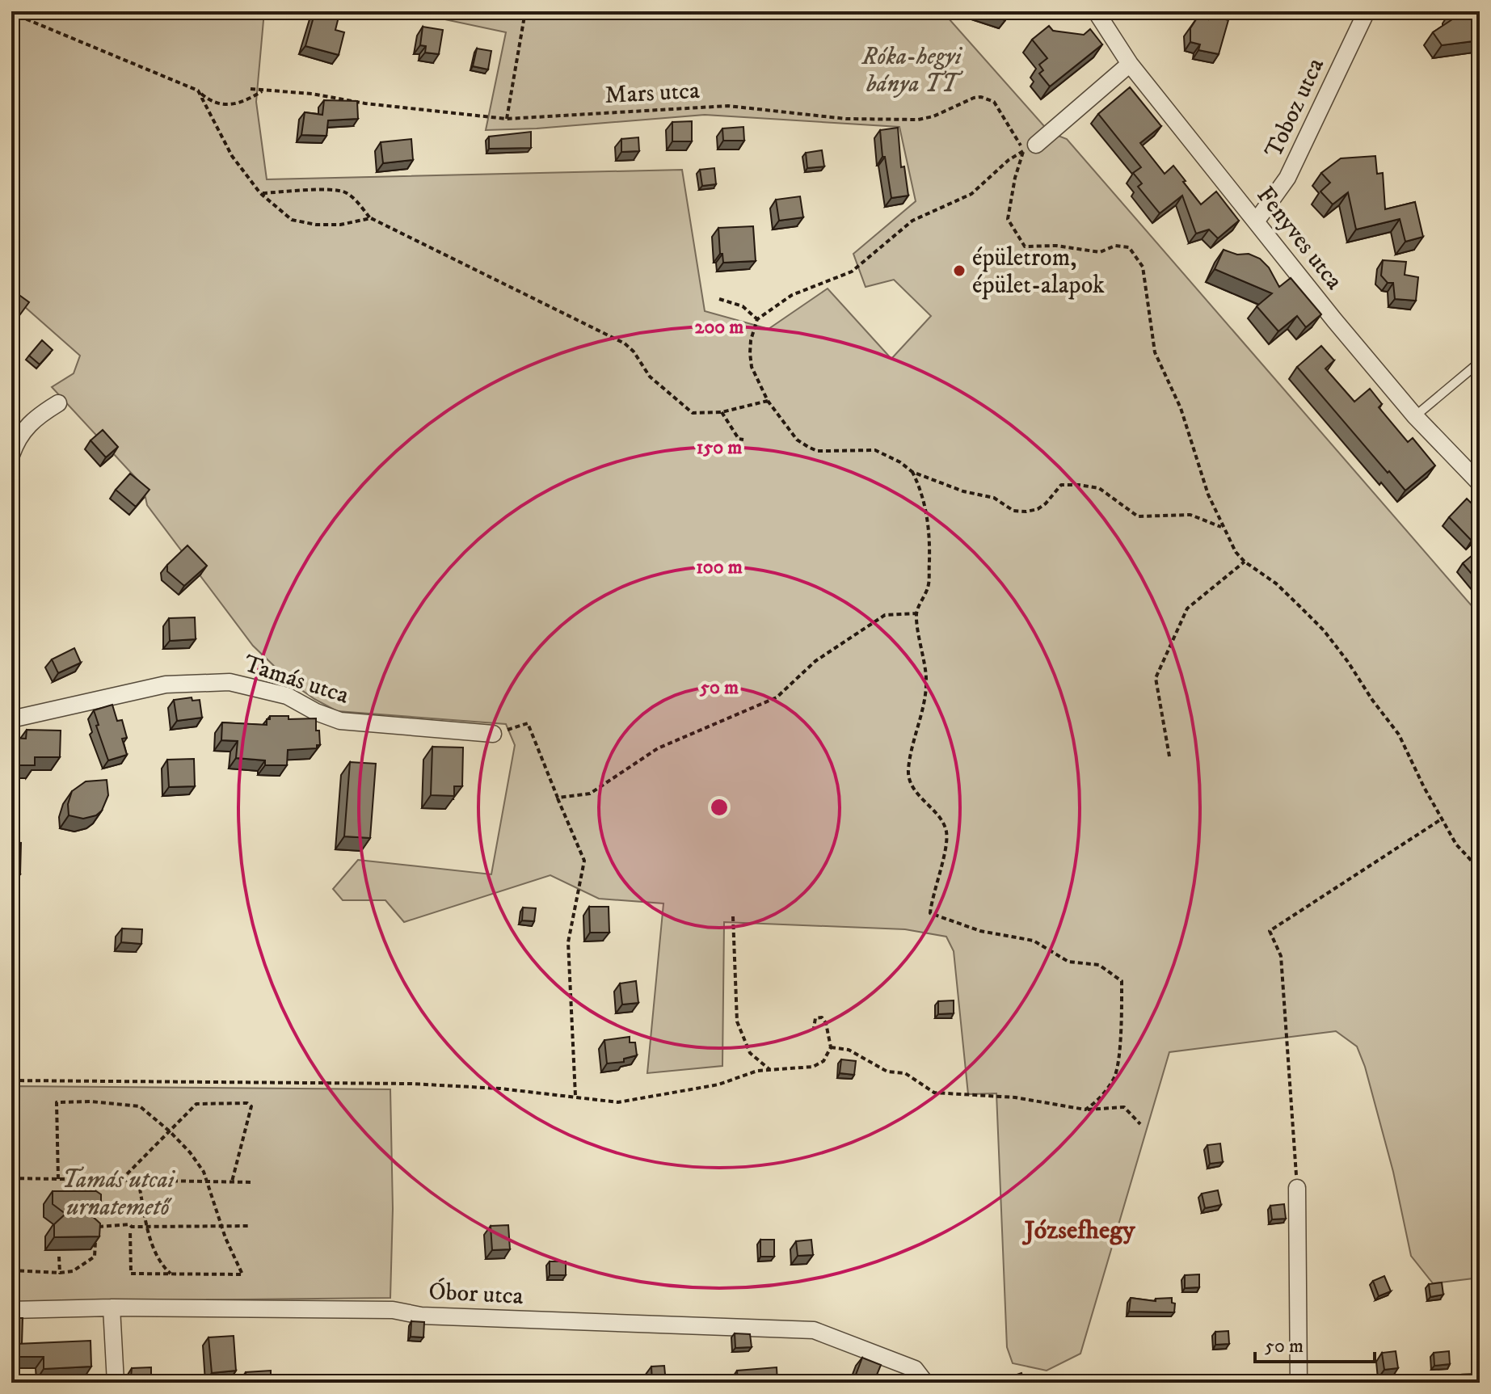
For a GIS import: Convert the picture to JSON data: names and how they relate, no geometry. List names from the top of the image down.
{
  "streets": {
    "street": [
      "Toboz utca",
      "Fenyves utca",
      "Tamás utca",
      "Óbor utca"
    ],
    "path": ["Mars utca"]
  },
  "crossings": [
    ["Toboz utca", "Fenyves utca"]
  ],
  "districts": ["Józsefhegy"],
  "parks": ["Róka-hegyi bánya TT", "Tamás utcai urnatemető"],
  "places": ["épületrom, épület-alapok"],
  "scale_bar": "50 m",
  "rings": [
    "200 m",
    "150 m",
    "100 m",
    "50 m"
  ]
}
